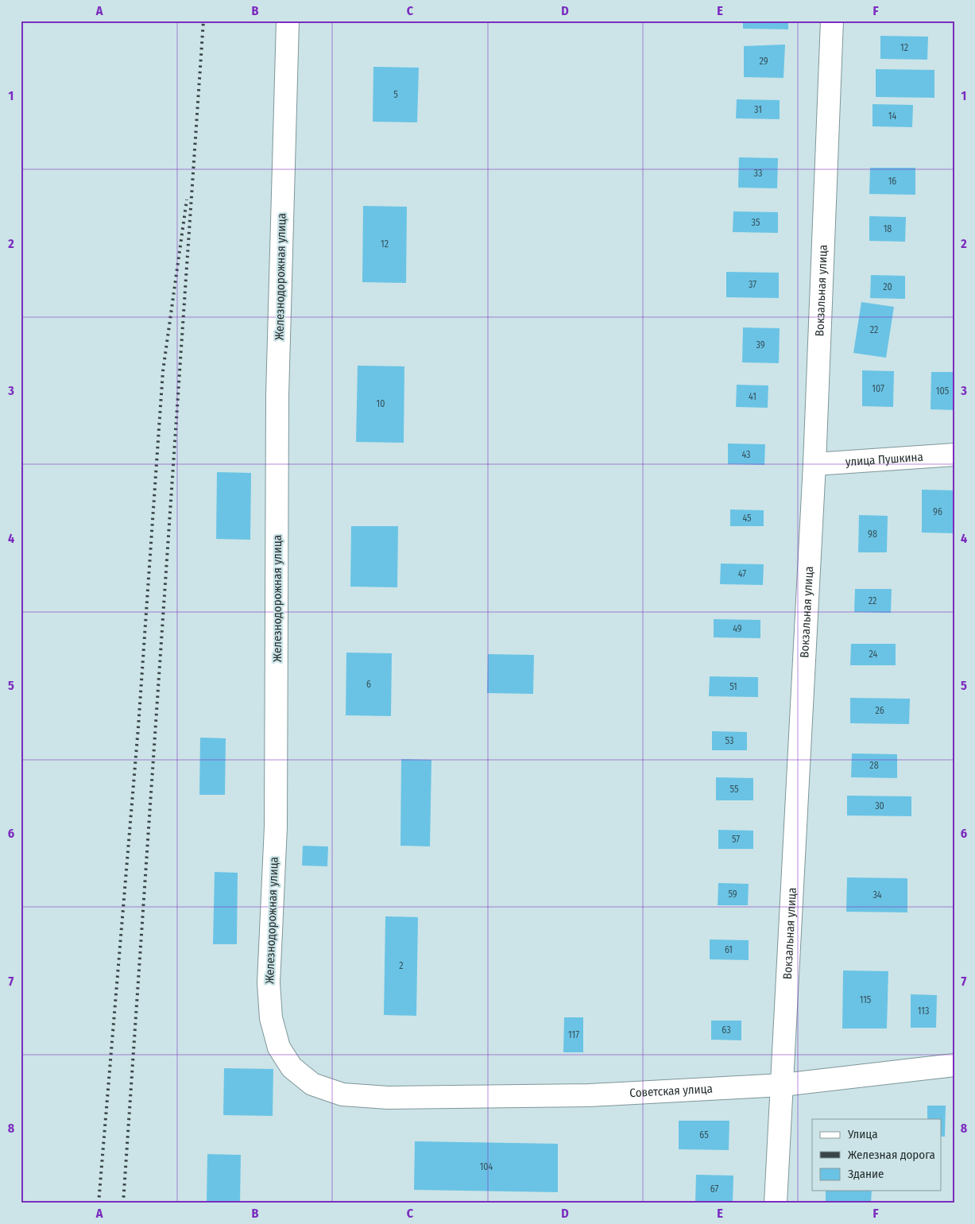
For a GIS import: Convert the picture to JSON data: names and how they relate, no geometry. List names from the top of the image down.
{
  "streets": {
    "street": [
      "Железнодорожная улица",
      "Вокзальная улица",
      "улица Пушкина",
      "Советская улица"
    ]
  },
  "crossings": [
    ["Железнодорожная улица", "Советская улица"],
    ["Вокзальная улица", "улица Пушкина"],
    ["Вокзальная улица", "Советская улица"]
  ],
  "house_numbers": [
    "12",
    "29",
    "5",
    "31",
    "14",
    "33",
    "16",
    "35",
    "18",
    "12",
    "37",
    "20",
    "22",
    "39",
    "107",
    "105",
    "41",
    "10",
    "43",
    "96",
    "45",
    "98",
    "47",
    "22",
    "49",
    "24",
    "6",
    "51",
    "26",
    "53",
    "28",
    "55",
    "30",
    "57",
    "59",
    "34",
    "61",
    "2",
    "115",
    "113",
    "63",
    "117",
    "65",
    "104",
    "67"
  ],
  "legend": ["Улица", "Железная дорога", "Здание"],
  "grid": {
    "columns": [
      "A",
      "B",
      "C",
      "D",
      "E",
      "F"
    ],
    "rows": [
      "1",
      "2",
      "3",
      "4",
      "5",
      "6",
      "7",
      "8"
    ]
  }
}
